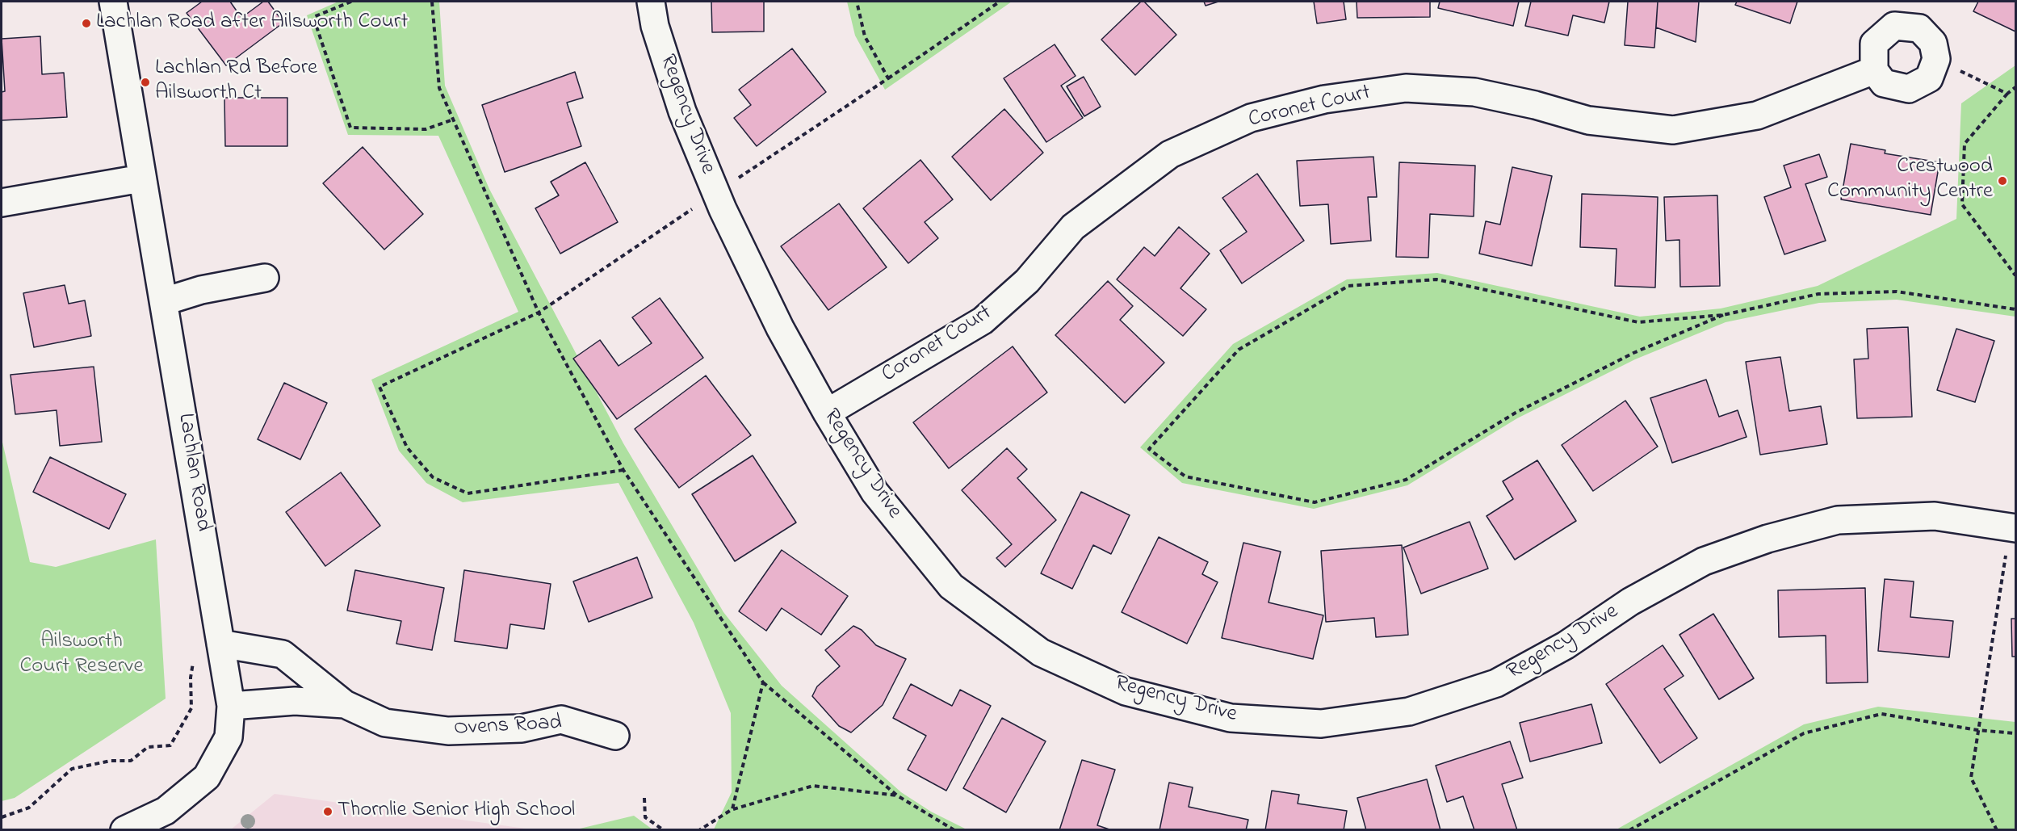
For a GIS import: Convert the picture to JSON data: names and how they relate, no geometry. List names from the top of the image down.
{
  "streets": {
    "street": [
      "Coronet Court",
      "Regency Drive",
      "Lachlan Road",
      "Ovens Road"
    ]
  },
  "crossings": [
    ["Coronet Court", "Regency Drive"],
    ["Lachlan Road", "Ovens Road"]
  ],
  "parks": ["Ailsworth Court Reserve"],
  "places": [
    "Lachlan Road after Ailsworth Court",
    "Lachlan Rd Before Ailsworth Ct",
    "Crestwood Community Centre",
    "Thornlie Senior High School"
  ]
}
